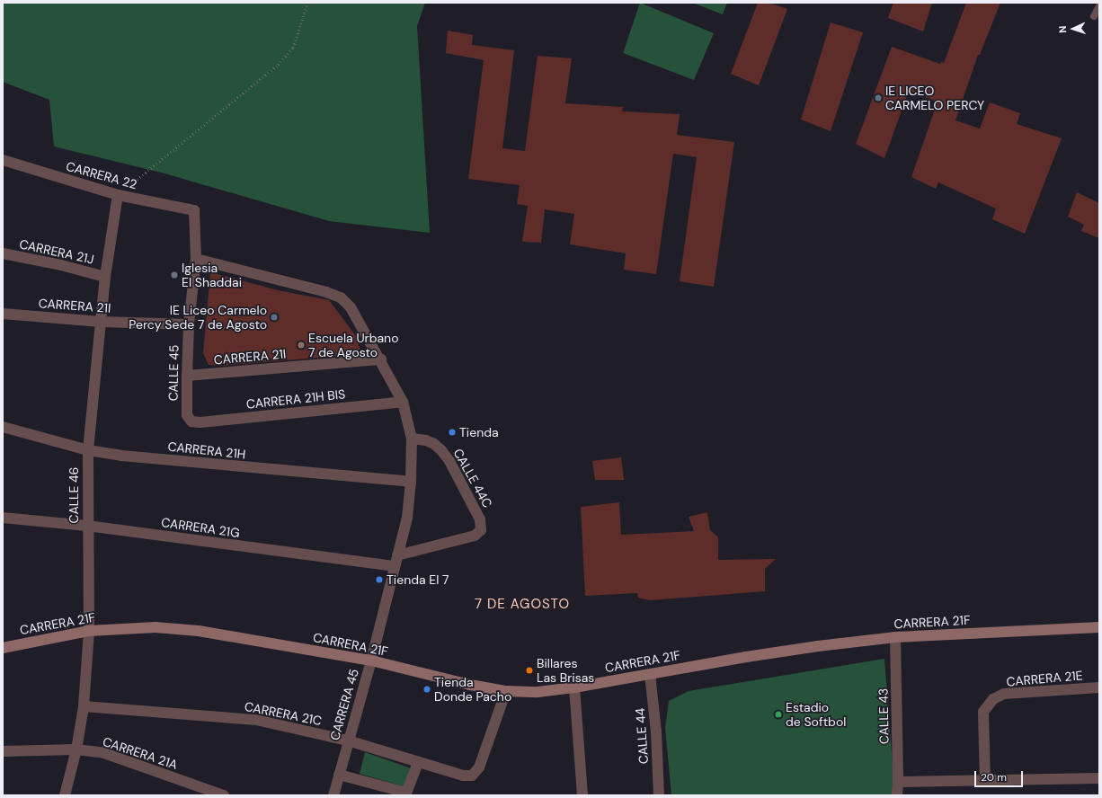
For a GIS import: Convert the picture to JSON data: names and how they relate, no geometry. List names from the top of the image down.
{
  "streets": {
    "street": [
      "CARRERA 22",
      "CARRERA 21J",
      "CARRERA 21I",
      "CALLE 45",
      "CARRERA 21H BIS",
      "CARRERA 21H",
      "CALLE 44C",
      "CALLE 46",
      "CARRERA 21G",
      "CARRERA 21F",
      "CARRERA 21E",
      "CARRERA 45",
      "CARRERA 21C",
      "CALLE 43",
      "CALLE 44",
      "CARRERA 21A"
    ]
  },
  "crossings": [
    ["CARRERA 22", "CALLE 45"],
    ["CARRERA 22", "CALLE 46"],
    ["CARRERA 21J", "CALLE 46"],
    ["CARRERA 21I", "CALLE 45"],
    ["CARRERA 21I", "CALLE 46"],
    ["CARRERA 21I", "CARRERA 45"],
    ["CALLE 45", "CARRERA 21H BIS"],
    ["CALLE 45", "CARRERA 45"],
    ["CARRERA 21H BIS", "CARRERA 45"],
    ["CARRERA 21H", "CALLE 46"],
    ["CARRERA 21H", "CARRERA 45"],
    ["CALLE 44C", "CARRERA 45"],
    ["CALLE 46", "CARRERA 21G"],
    ["CALLE 46", "CARRERA 21F"],
    ["CALLE 46", "CARRERA 21C"],
    ["CALLE 46", "CARRERA 21A"],
    ["CARRERA 21G", "CARRERA 45"],
    ["CARRERA 21F", "CARRERA 45"],
    ["CARRERA 21F", "CARRERA 21C"],
    ["CARRERA 21F", "CALLE 43"],
    ["CARRERA 21F", "CALLE 44"],
    ["CARRERA 45", "CARRERA 21C"]
  ],
  "districts": ["7 DE AGOSTO"],
  "places": [
    "IE LICEO CARMELO PERCY",
    "Iglesia El Shaddai",
    "IE Liceo Carmelo Percy Sede 7 de Agosto",
    "Escuela Urbano 7 de Agosto",
    "Tienda",
    "Tienda El 7",
    "Billares Las Brisas",
    "Tienda Donde Pacho",
    "Estadio de Softbol"
  ],
  "scale_bar": "20 m",
  "north": "left"
}
